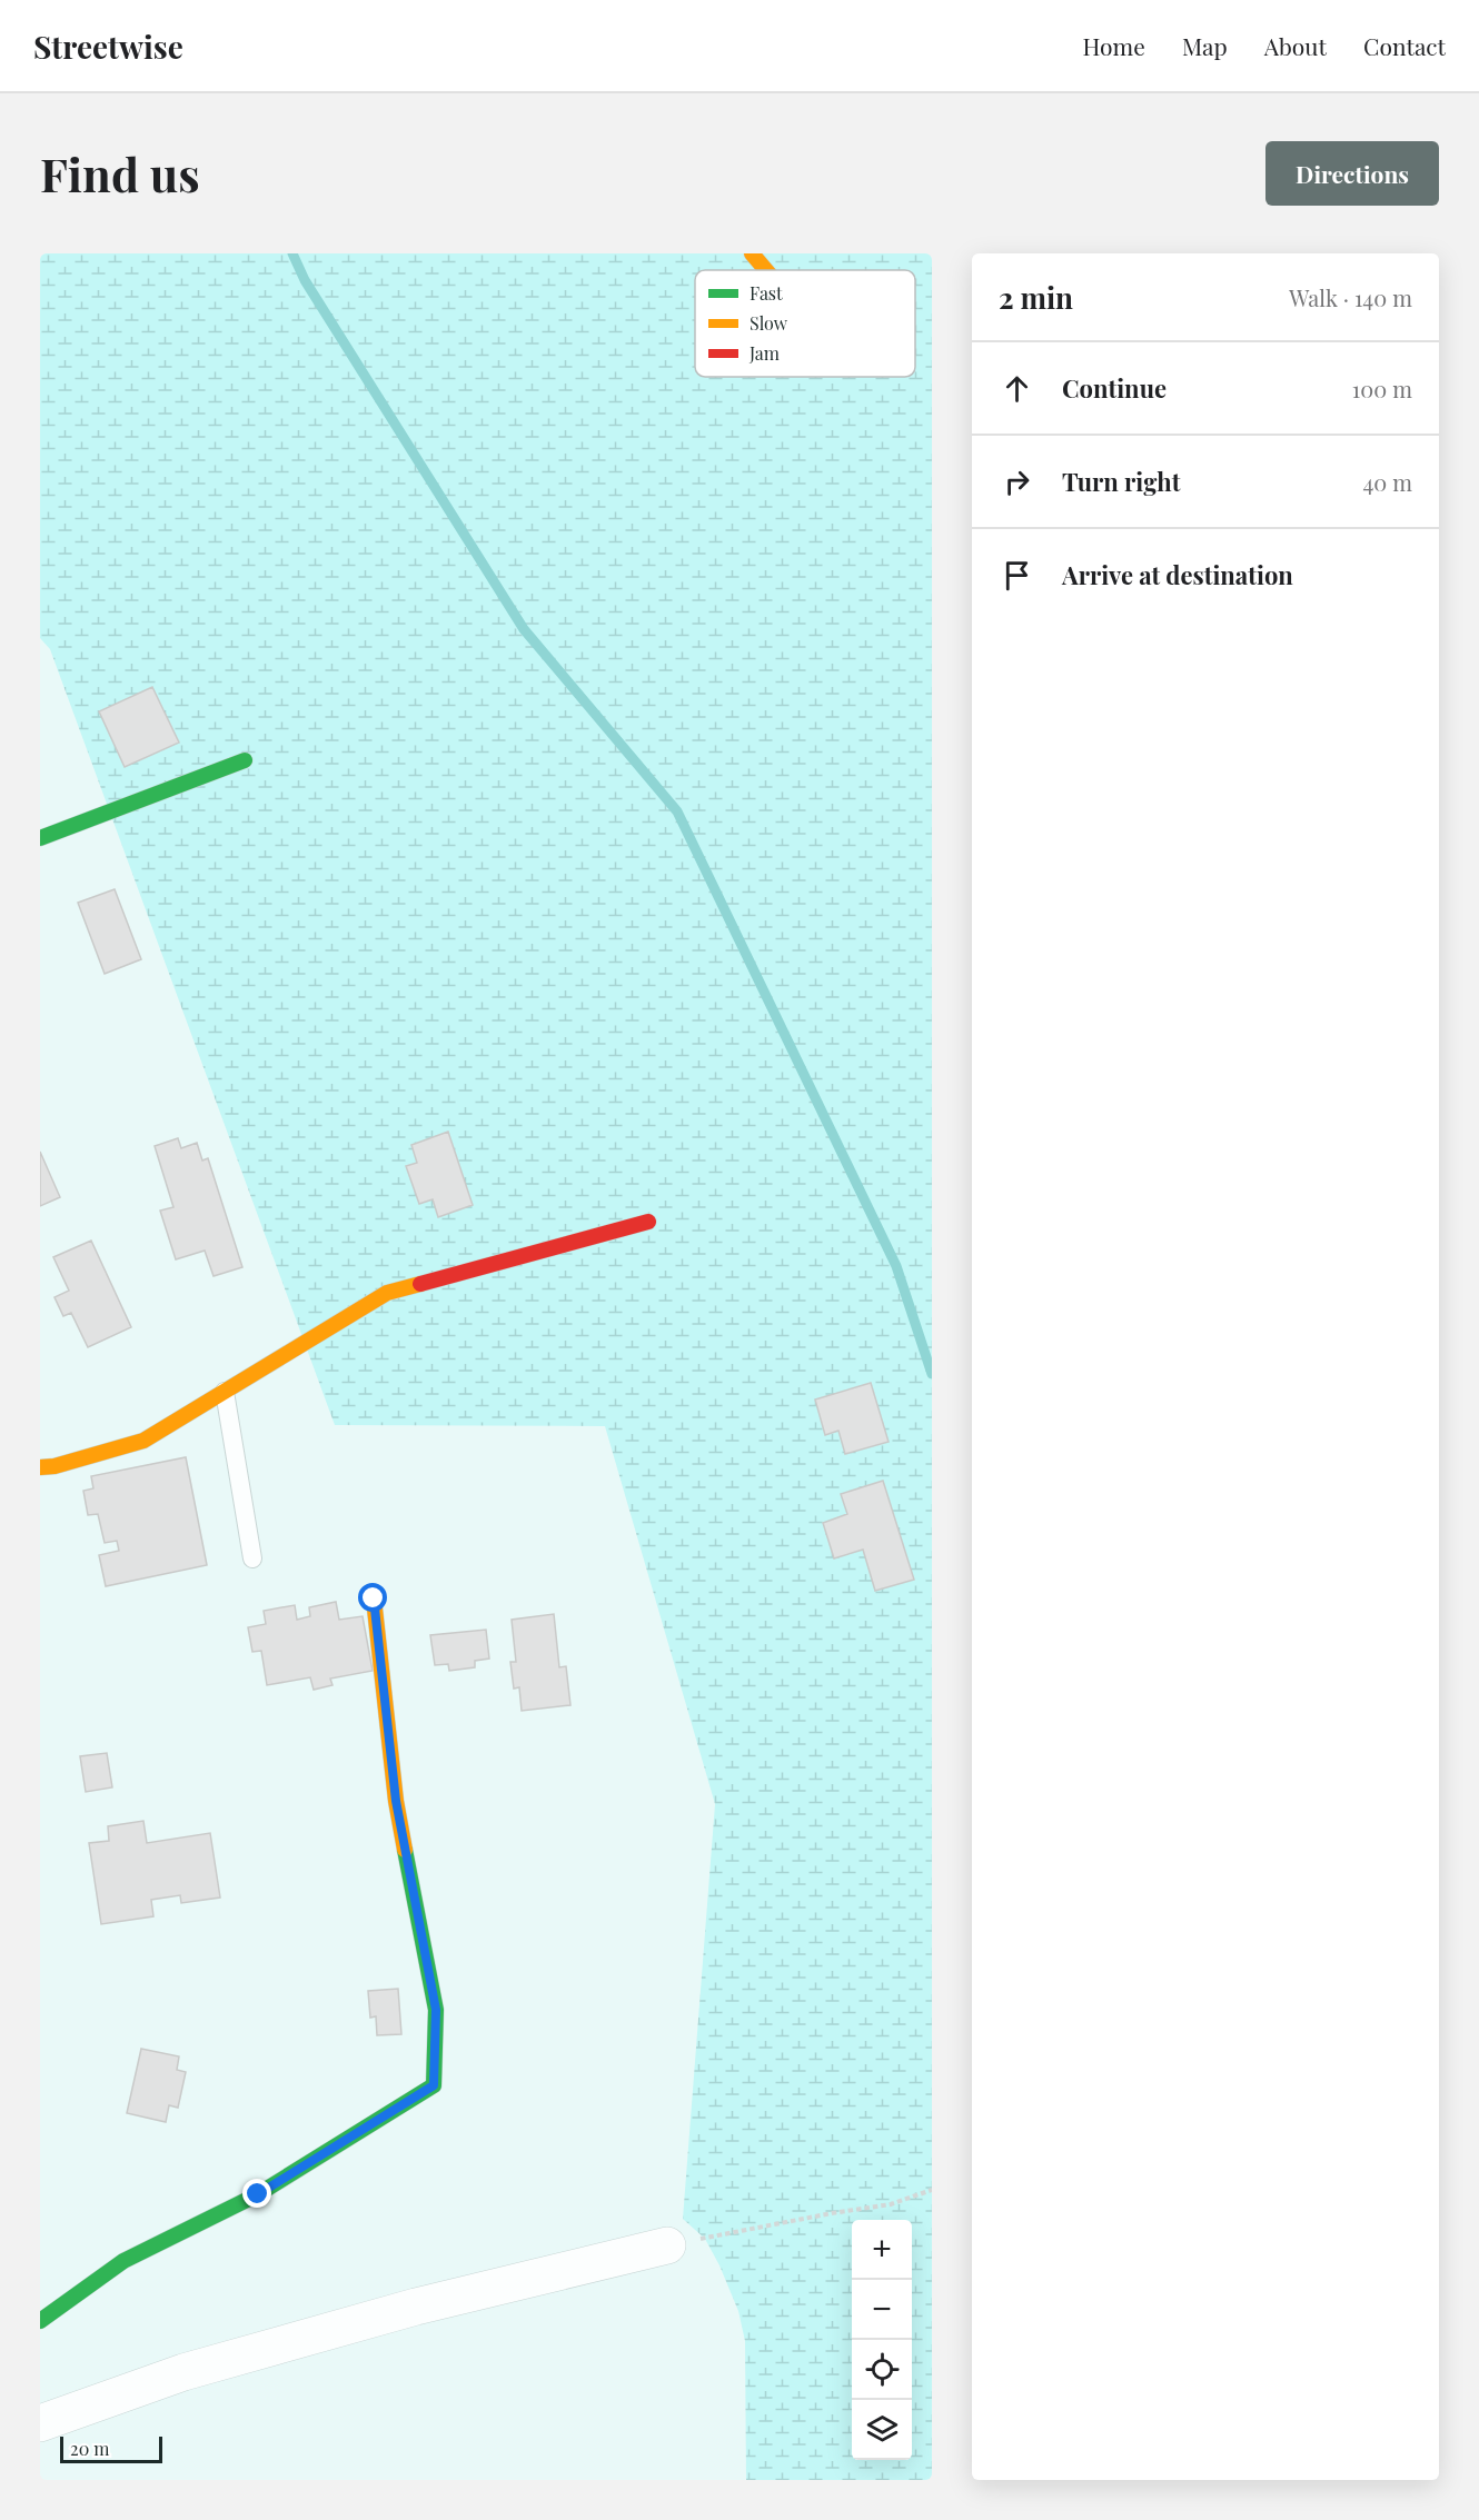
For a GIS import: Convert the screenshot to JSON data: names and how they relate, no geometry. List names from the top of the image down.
{
  "legend": ["Fast", "Slow", "Jam"],
  "scale_bar": "20 m",
  "page": {
    "header": "Streetwise",
    "nav": [
      "Home",
      "Map",
      "About",
      "Contact"
    ],
    "buttons": "Directions",
    "title": "Find us",
    "heading": ["2 min", "Walk · 140 m"],
    "list": [
      ["Continue", "100 m"],
      ["Turn right", "40 m"],
      "Arrive at destination"
    ],
    "map_buttons": ["+", "−"],
    "scale": "20 m"
  }
}
